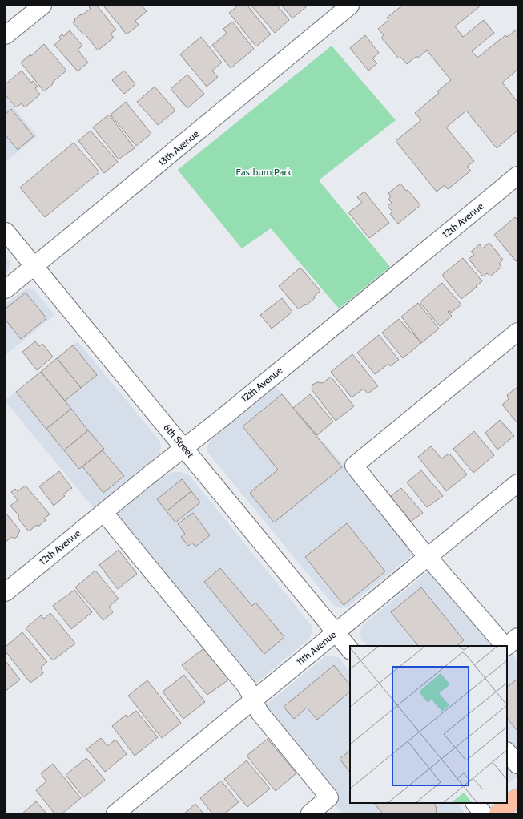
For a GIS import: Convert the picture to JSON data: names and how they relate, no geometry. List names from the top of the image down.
{
  "streets": {
    "street": [
      "13th Avenue",
      "12th Avenue",
      "6th Street",
      "11th Avenue"
    ]
  },
  "crossings": [
    ["13th Avenue", "6th Street"],
    ["12th Avenue", "6th Street"],
    ["6th Street", "11th Avenue"]
  ],
  "parks": ["Eastburn Park"]
}
